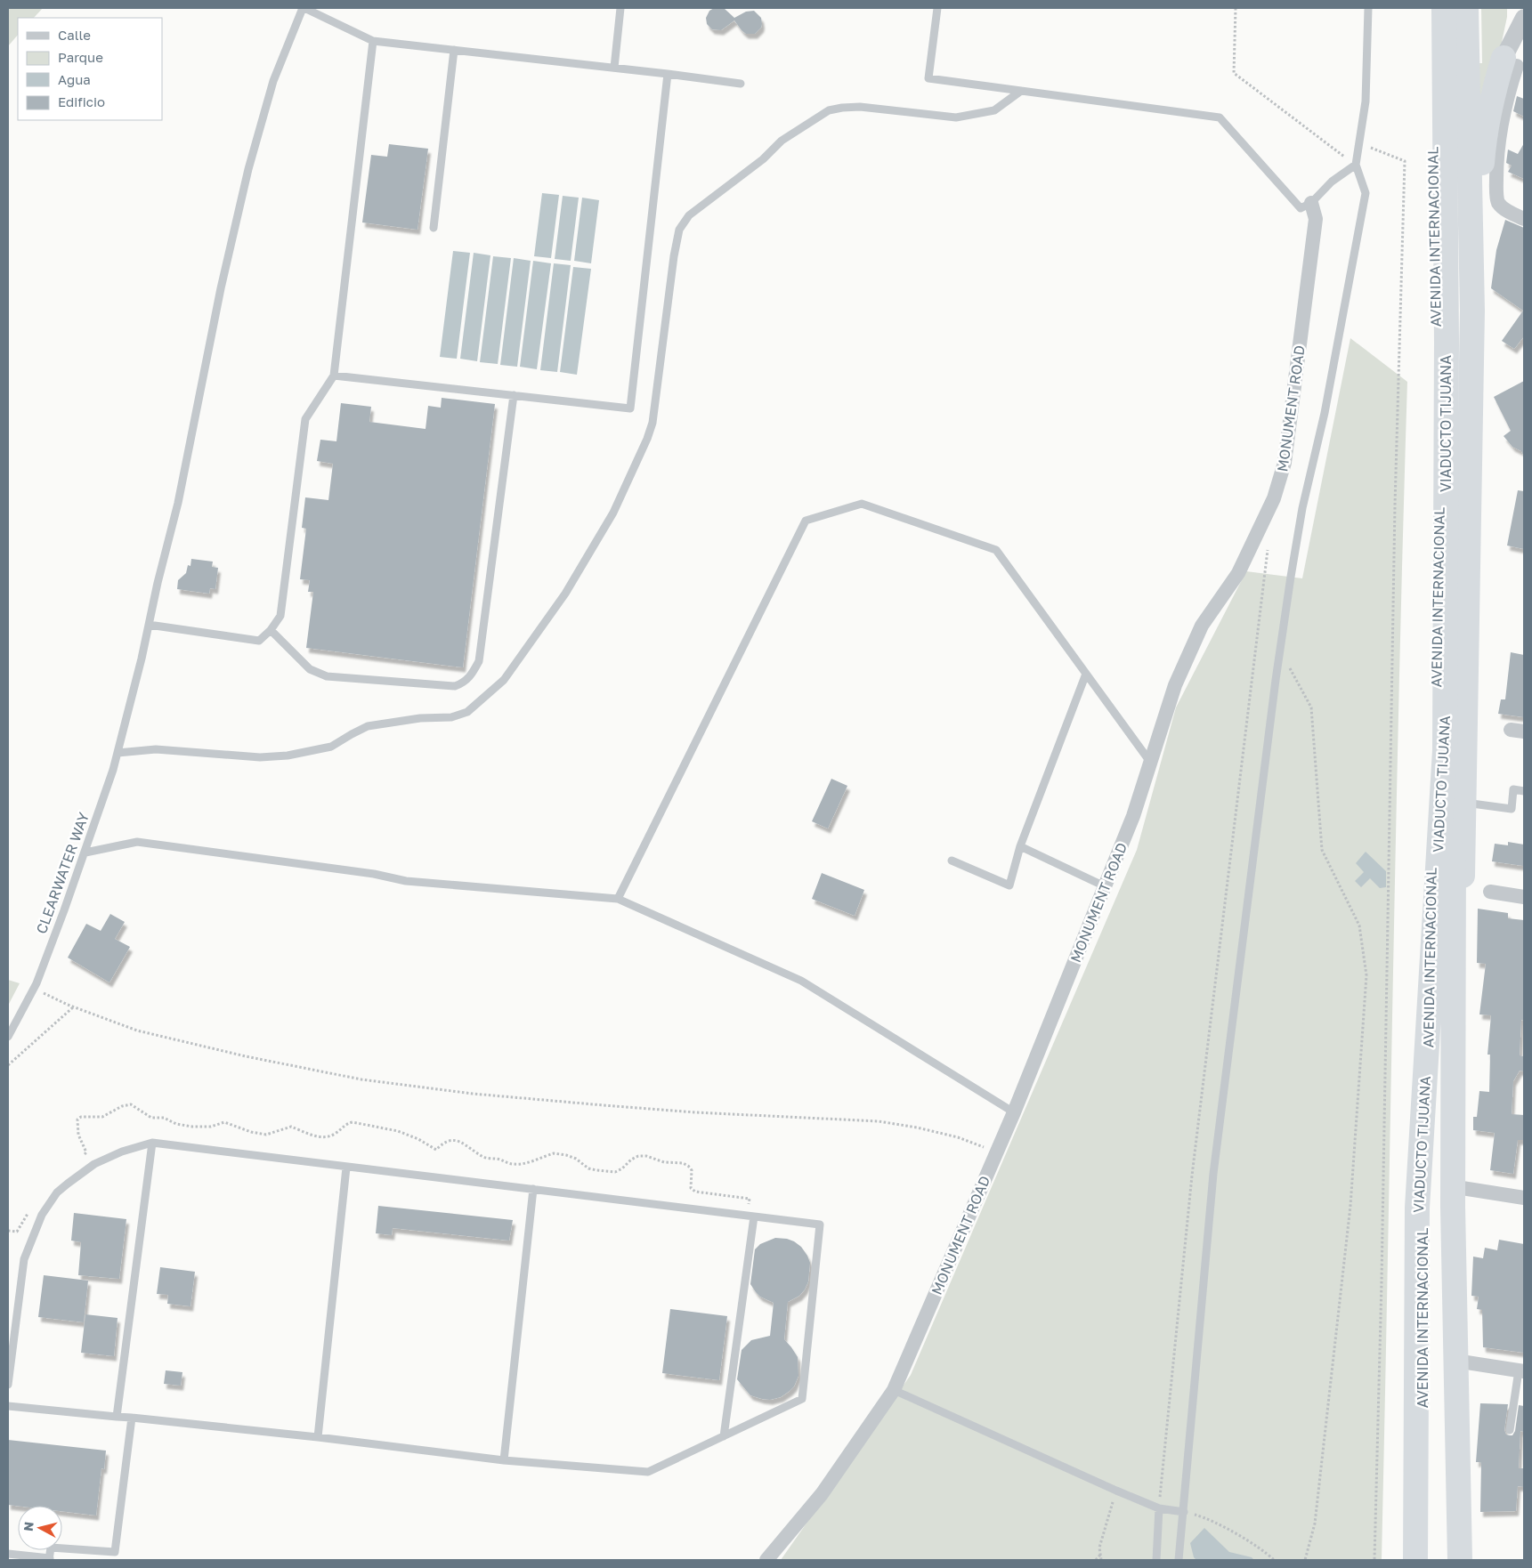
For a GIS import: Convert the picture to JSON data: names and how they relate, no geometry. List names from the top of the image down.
{
  "streets": {
    "highway": ["AVENIDA INTERNACIONAL", "VIADUCTO TIJUANA"],
    "street": ["MONUMENT ROAD"],
    "lane": ["CLEARWATER WAY"]
  },
  "crossings": [
    ["AVENIDA INTERNACIONAL", "VIADUCTO TIJUANA"]
  ],
  "legend": [
    "Calle",
    "Parque",
    "Agua",
    "Edificio"
  ],
  "north": "left"
}
